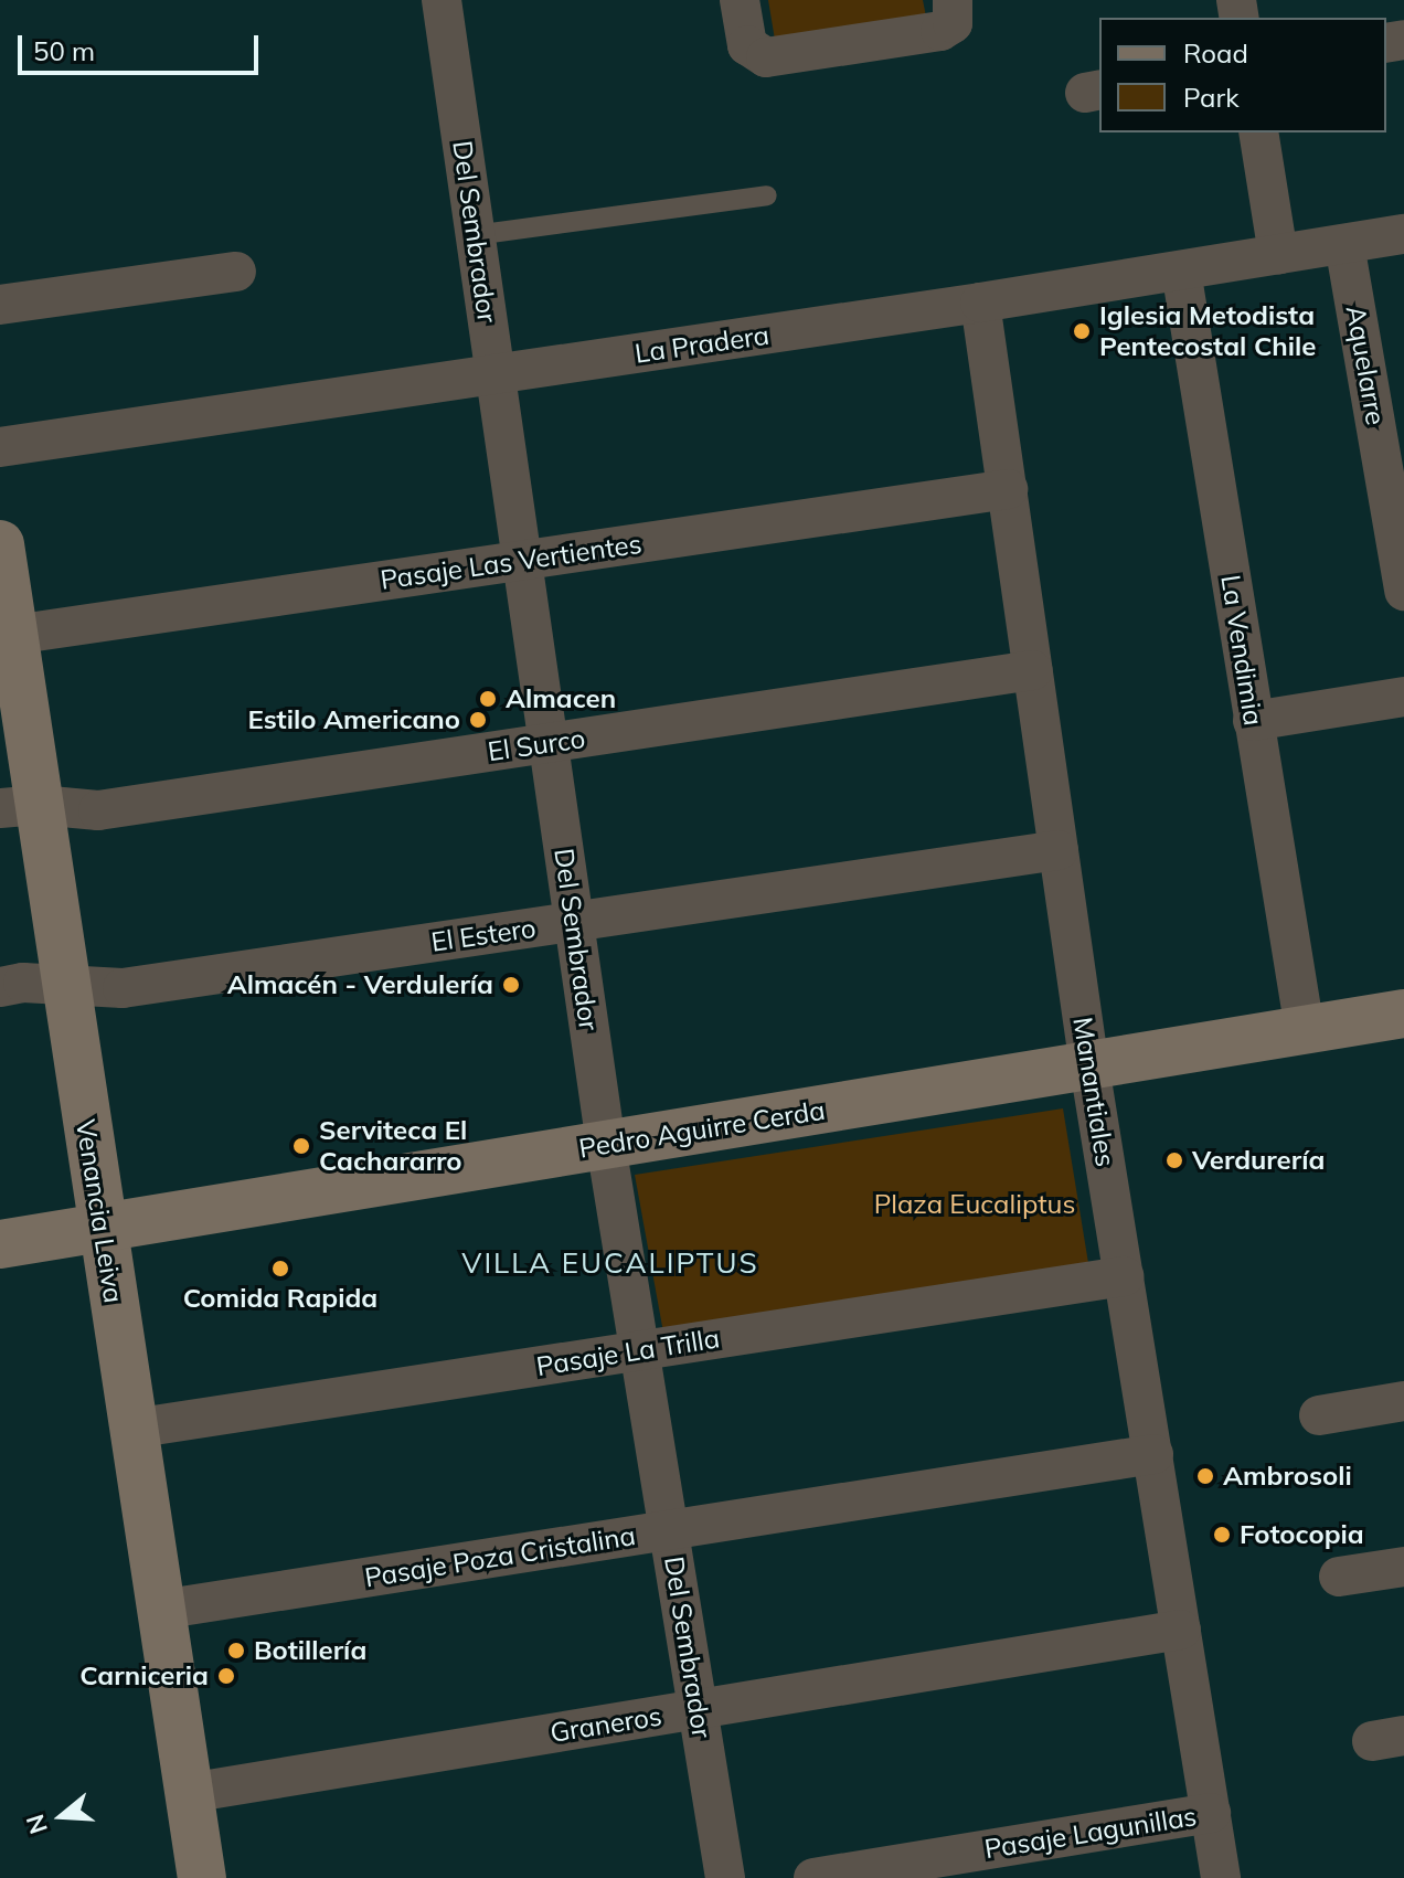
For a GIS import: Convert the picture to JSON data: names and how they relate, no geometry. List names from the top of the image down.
{
  "streets": {
    "street": [
      "Del Sembrador",
      "La Pradera",
      "Aquelarre",
      "Pasaje Las Vertientes",
      "La Vendimia",
      "El Surco",
      "El Estero",
      "Manantiales",
      "Pedro Aguirre Cerda",
      "Venancia Leiva",
      "Pasaje La Trilla",
      "Pasaje Poza Cristalina",
      "Graneros",
      "Pasaje Lagunillas"
    ]
  },
  "crossings": [
    ["Del Sembrador", "La Pradera"],
    ["Del Sembrador", "Pasaje Las Vertientes"],
    ["Del Sembrador", "El Surco"],
    ["Del Sembrador", "El Estero"],
    ["Del Sembrador", "Pedro Aguirre Cerda"],
    ["Del Sembrador", "Pasaje La Trilla"],
    ["Del Sembrador", "Pasaje Poza Cristalina"],
    ["Del Sembrador", "Graneros"],
    ["La Pradera", "Aquelarre"],
    ["La Pradera", "La Vendimia"],
    ["La Pradera", "Manantiales"],
    ["Pasaje Las Vertientes", "Manantiales"],
    ["Pasaje Las Vertientes", "Venancia Leiva"],
    ["La Vendimia", "Pedro Aguirre Cerda"],
    ["El Surco", "Manantiales"],
    ["El Surco", "Venancia Leiva"],
    ["El Estero", "Manantiales"],
    ["El Estero", "Venancia Leiva"],
    ["Manantiales", "Pedro Aguirre Cerda"],
    ["Manantiales", "Pasaje La Trilla"],
    ["Manantiales", "Pasaje Poza Cristalina"],
    ["Manantiales", "Graneros"],
    ["Manantiales", "Pasaje Lagunillas"],
    ["Pedro Aguirre Cerda", "Venancia Leiva"],
    ["Venancia Leiva", "Pasaje La Trilla"],
    ["Venancia Leiva", "Pasaje Poza Cristalina"],
    ["Venancia Leiva", "Graneros"]
  ],
  "districts": ["VILLA EUCALIPTUS"],
  "parks": ["Plaza Eucaliptus"],
  "places": [
    "Iglesia Metodista Pentecostal Chile",
    "Almacen",
    "Estilo Americano",
    "Almacén - Verdulería",
    "Serviteca El Cachararro",
    "Verdurería",
    "Comida Rapida",
    "Ambrosoli",
    "Fotocopia",
    "Botillería",
    "Carniceria"
  ],
  "legend": ["Road", "Park"],
  "scale_bar": "50 m",
  "north": "left"
}
